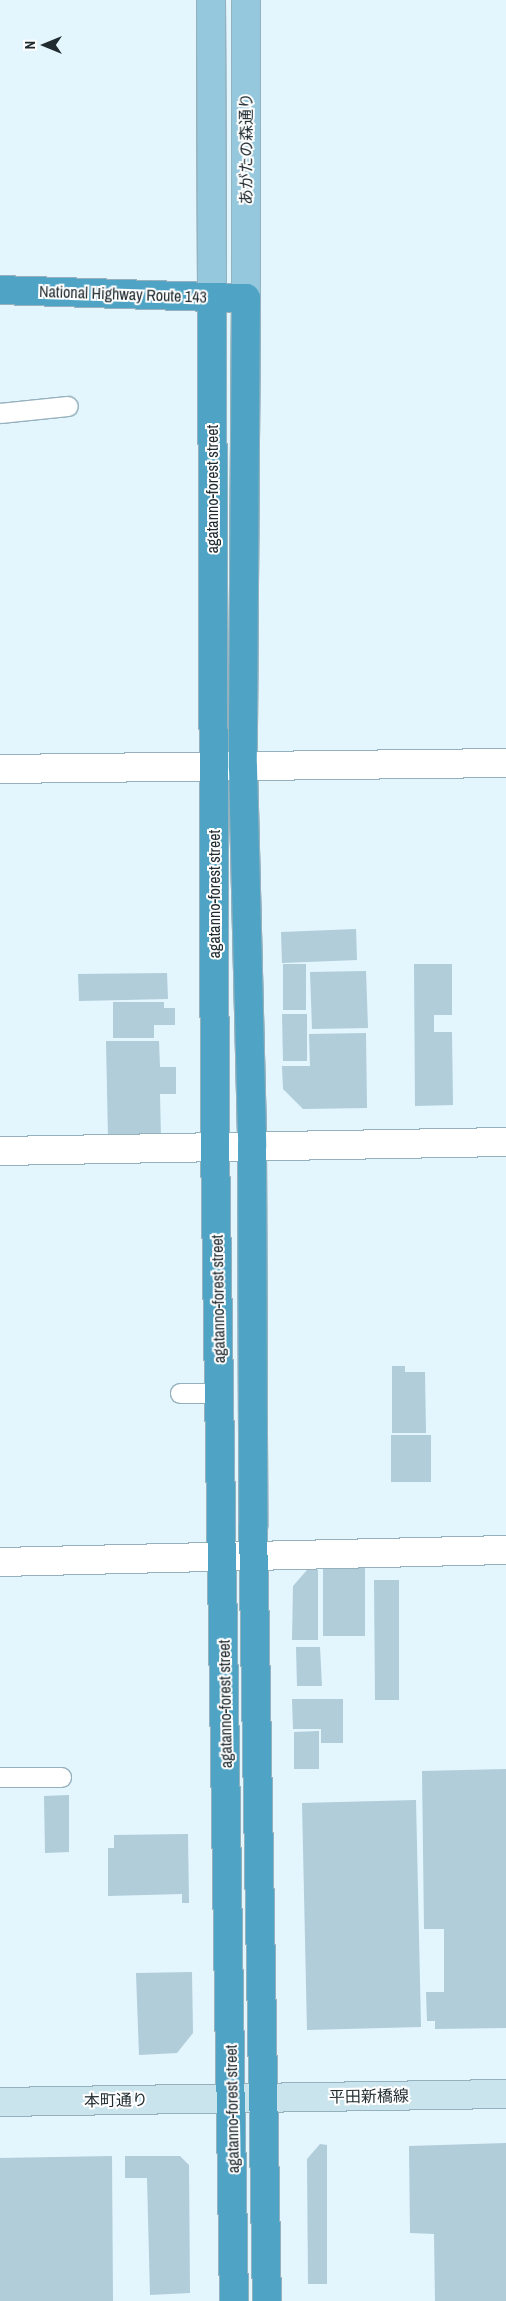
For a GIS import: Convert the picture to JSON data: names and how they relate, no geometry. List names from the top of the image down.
{
  "streets": {
    "highway": ["National Highway Route 143", "agatanno-forest street"],
    "main road": ["あがたの森通り", "平田新橋線", "本町通り"]
  },
  "crossings": [
    ["あがたの森通り", "National Highway Route 143"],
    ["あがたの森通り", "agatanno-forest street"],
    ["National Highway Route 143", "agatanno-forest street"],
    ["agatanno-forest street", "平田新橋線"],
    ["agatanno-forest street", "本町通り"],
    ["平田新橋線", "本町通り"]
  ],
  "north": "left"
}
